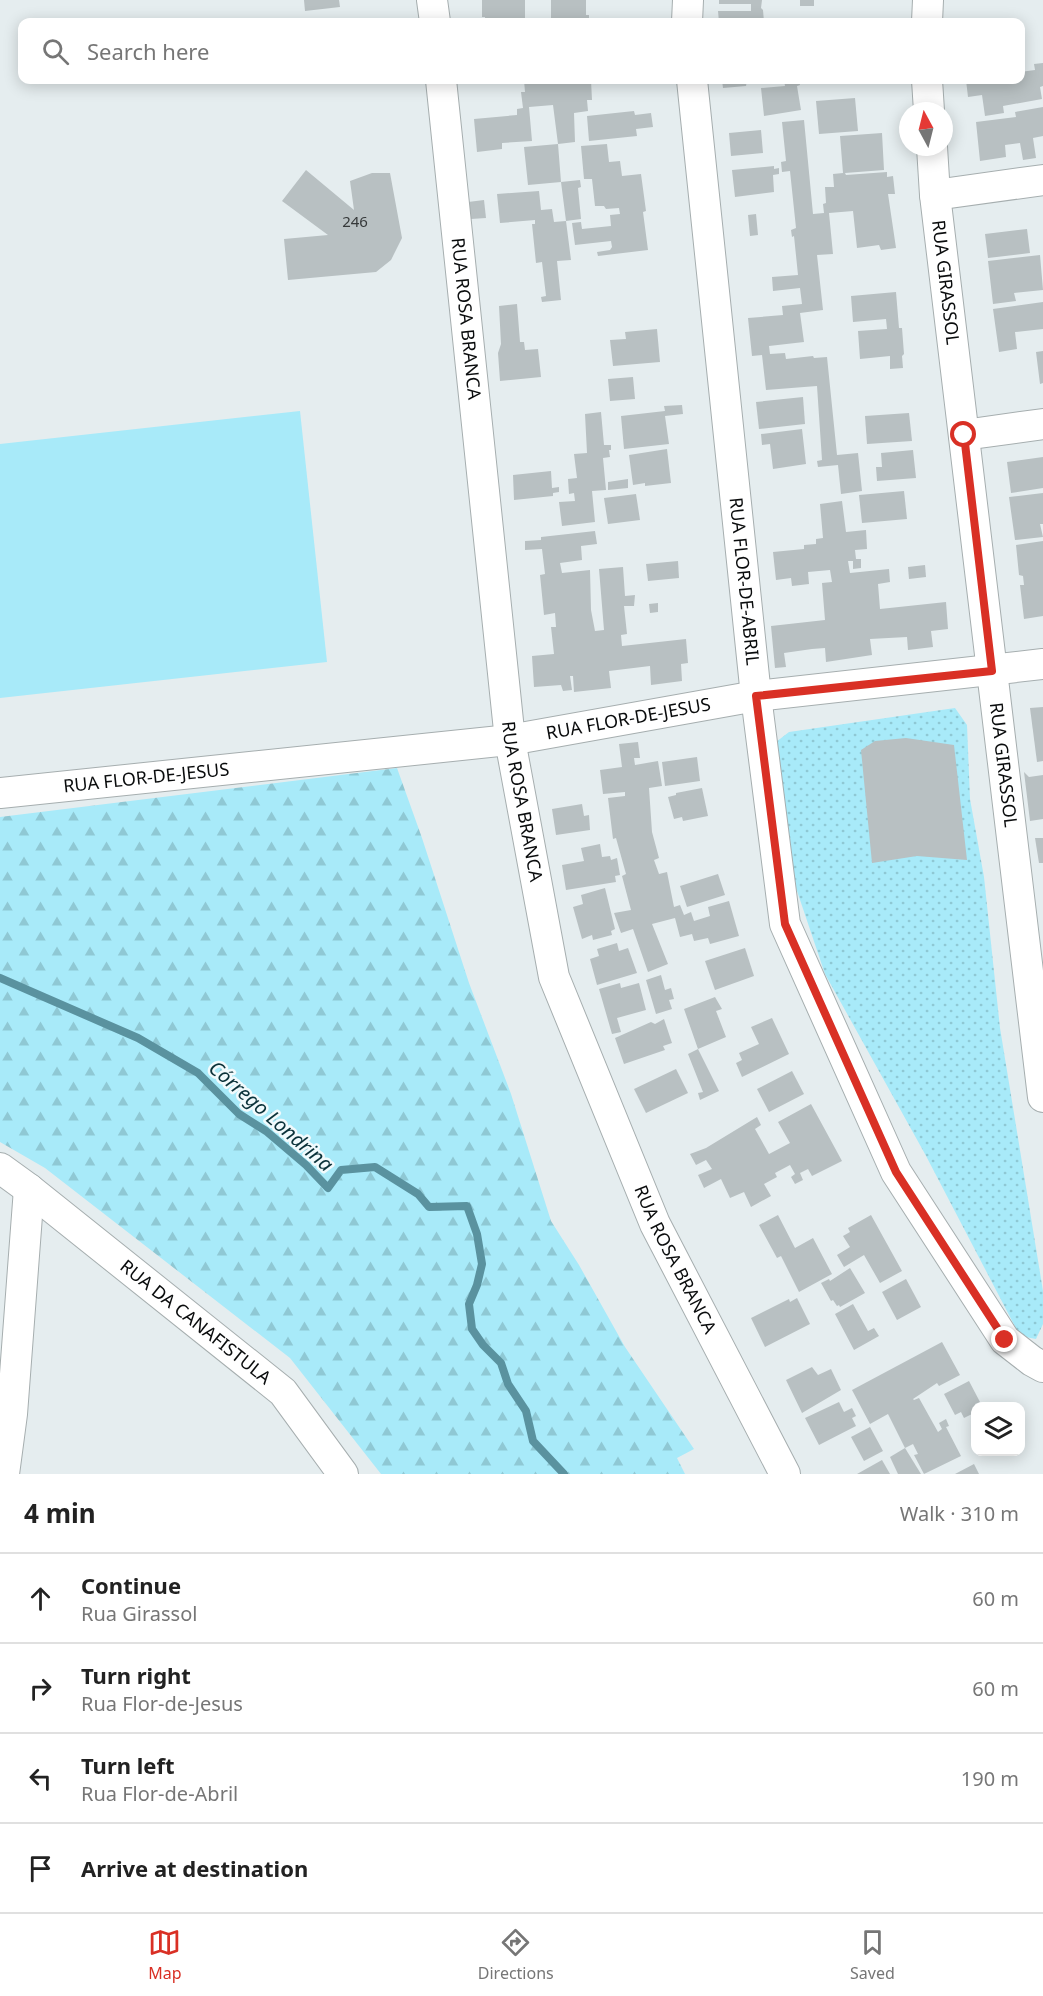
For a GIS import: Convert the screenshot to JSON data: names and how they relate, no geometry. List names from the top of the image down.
{
  "streets": {
    "street": [
      "RUA GIRASSOL",
      "RUA ROSA BRANCA",
      "RUA FLOR-DE-ABRIL",
      "RUA FLOR-DE-JESUS",
      "RUA DA CANAFISTULA"
    ]
  },
  "crossings": [
    ["RUA GIRASSOL", "RUA FLOR-DE-JESUS"],
    ["RUA ROSA BRANCA", "RUA FLOR-DE-JESUS"],
    ["RUA FLOR-DE-ABRIL", "RUA FLOR-DE-JESUS"]
  ],
  "water": ["Córrego Londrina"],
  "house_numbers": ["246"],
  "north": "top",
  "page": {
    "search": "Search here",
    "heading": ["4 min", "Walk · 310 m"],
    "list": [
      ["Continue", "Rua Girassol", "60 m"],
      ["Turn right", "Rua Flor-de-Jesus", "60 m"],
      ["Turn left", "Rua Flor-de-Abril", "190 m"],
      "Arrive at destination"
    ],
    "nav": ["Map", "Directions", "Saved"]
  }
}
